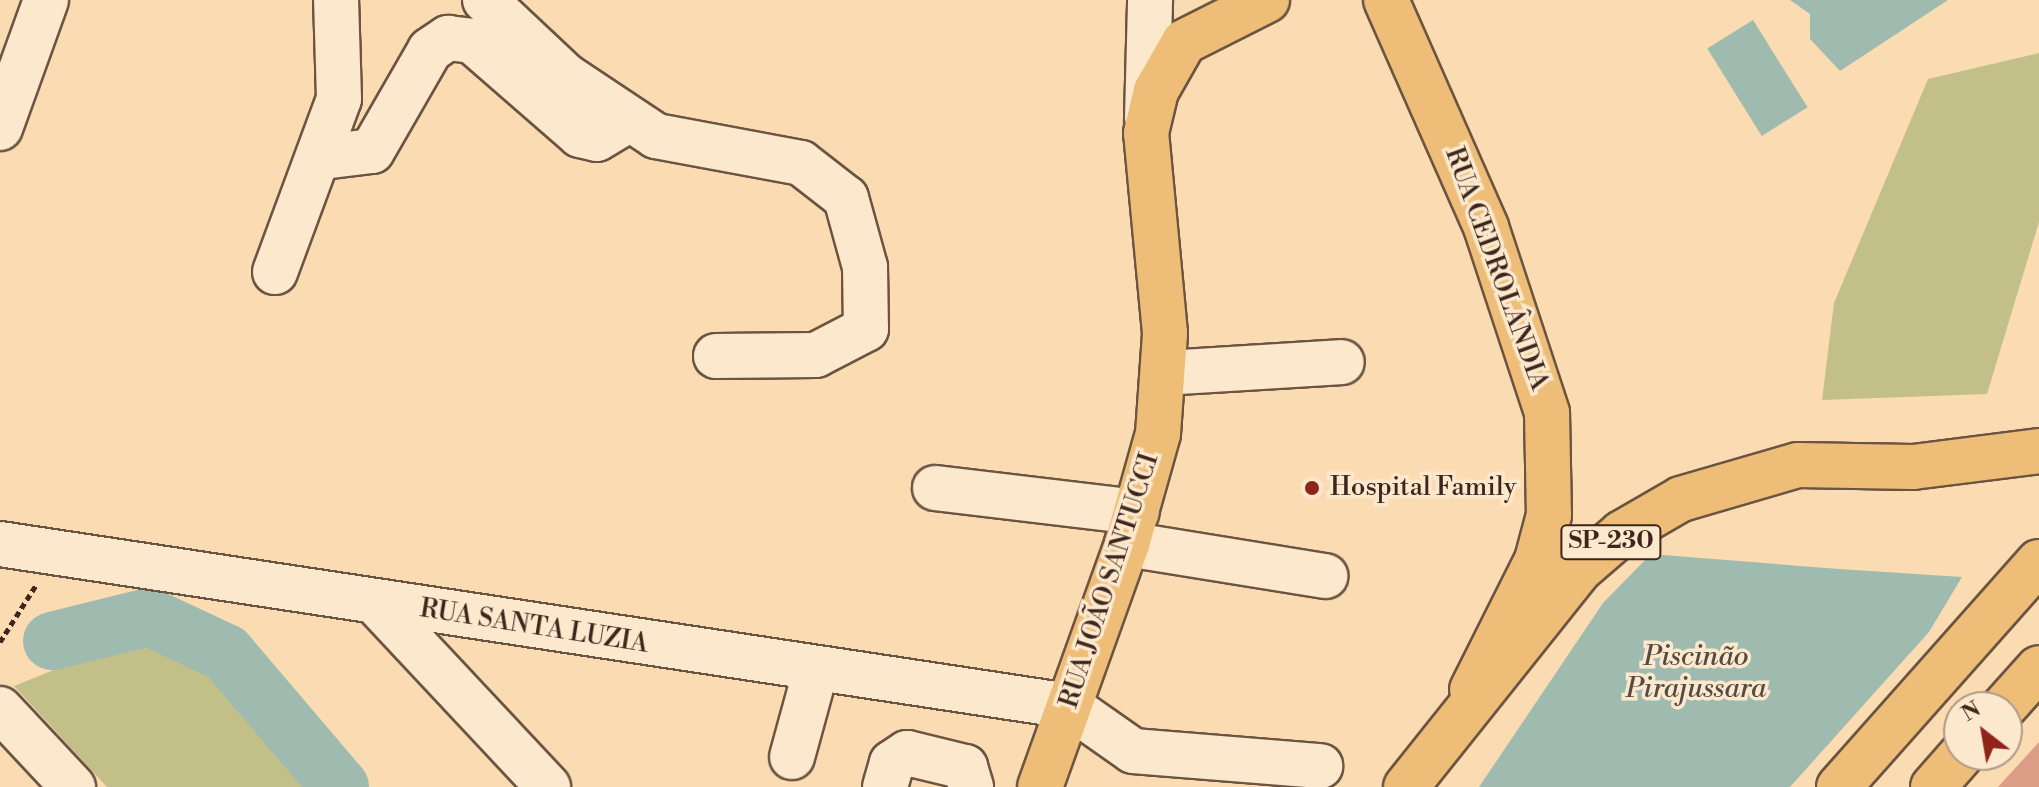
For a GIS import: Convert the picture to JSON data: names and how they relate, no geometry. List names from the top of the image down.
{
  "streets": {
    "main road": ["RUA CEDROLÂNDIA", "SP-230", "RUA JOÃO SANTUCCI"],
    "street": ["RUA SANTA LUZIA"]
  },
  "crossings": [
    ["RUA JOÃO SANTUCCI", "RUA SANTA LUZIA"]
  ],
  "water": ["Piscinão Pirajussara"],
  "places": ["Hospital Family"],
  "north": "top left"
}
